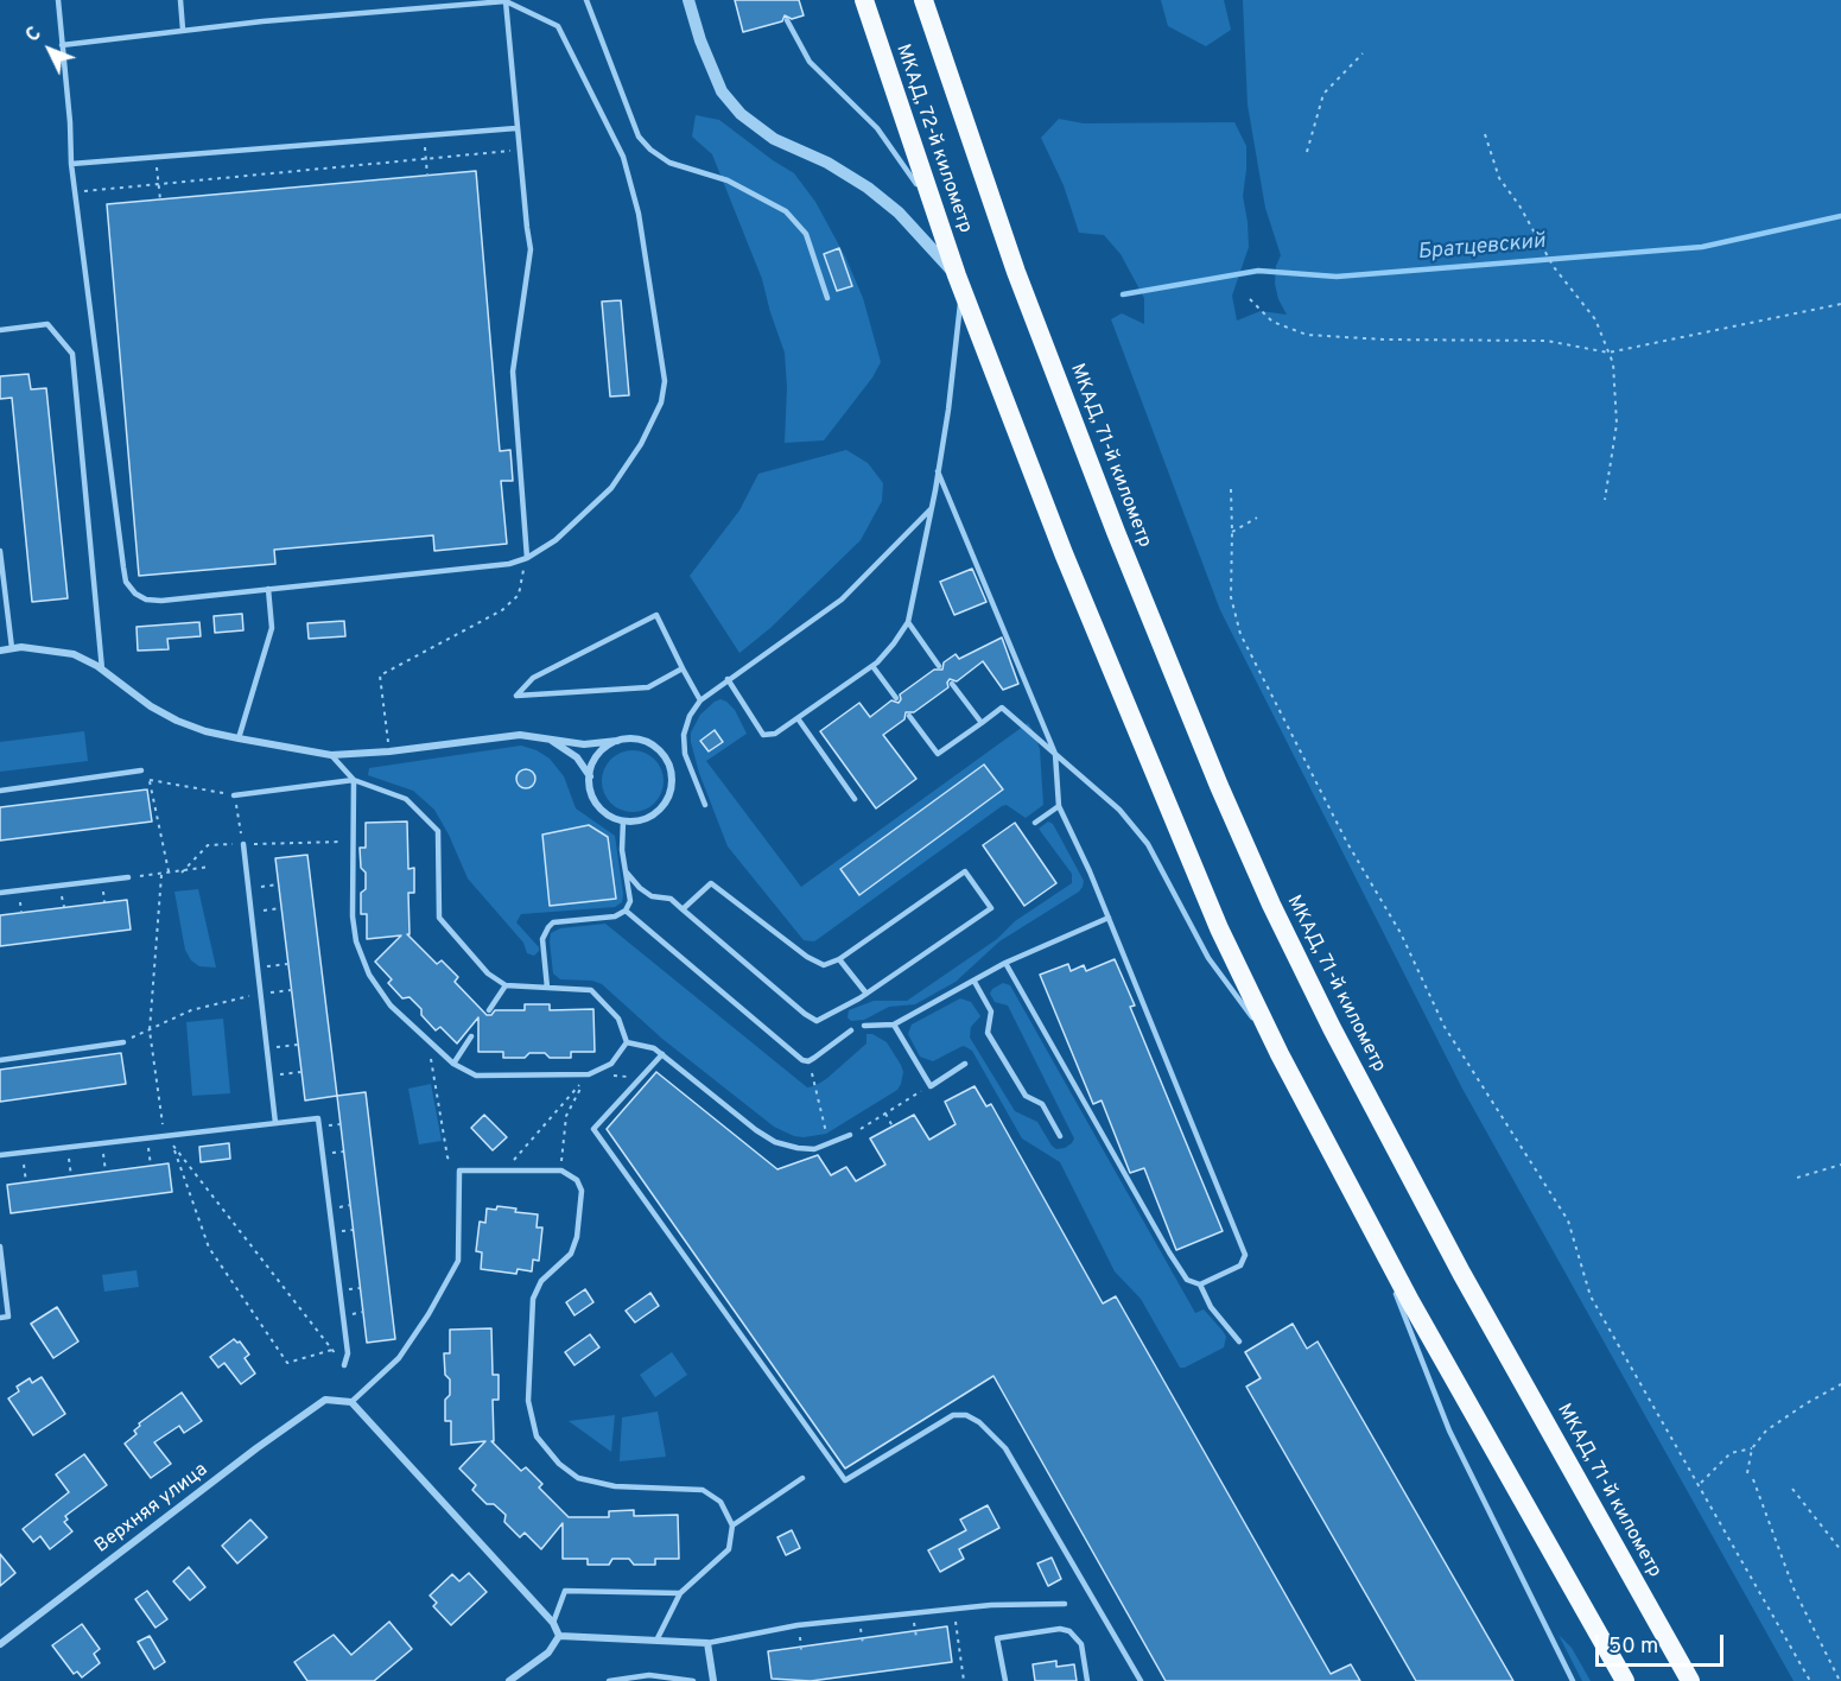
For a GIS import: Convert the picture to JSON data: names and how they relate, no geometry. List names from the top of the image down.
{
  "streets": {
    "highway": ["МКАД, 72-й километр", "МКАД, 71-й километр"],
    "street": ["Верхняя улица"]
  },
  "crossings": [
    ["МКАД, 72-й километр", "МКАД, 71-й километр"]
  ],
  "water": ["Братцевский"],
  "scale_bar": "50 m",
  "north": "top left"
}
